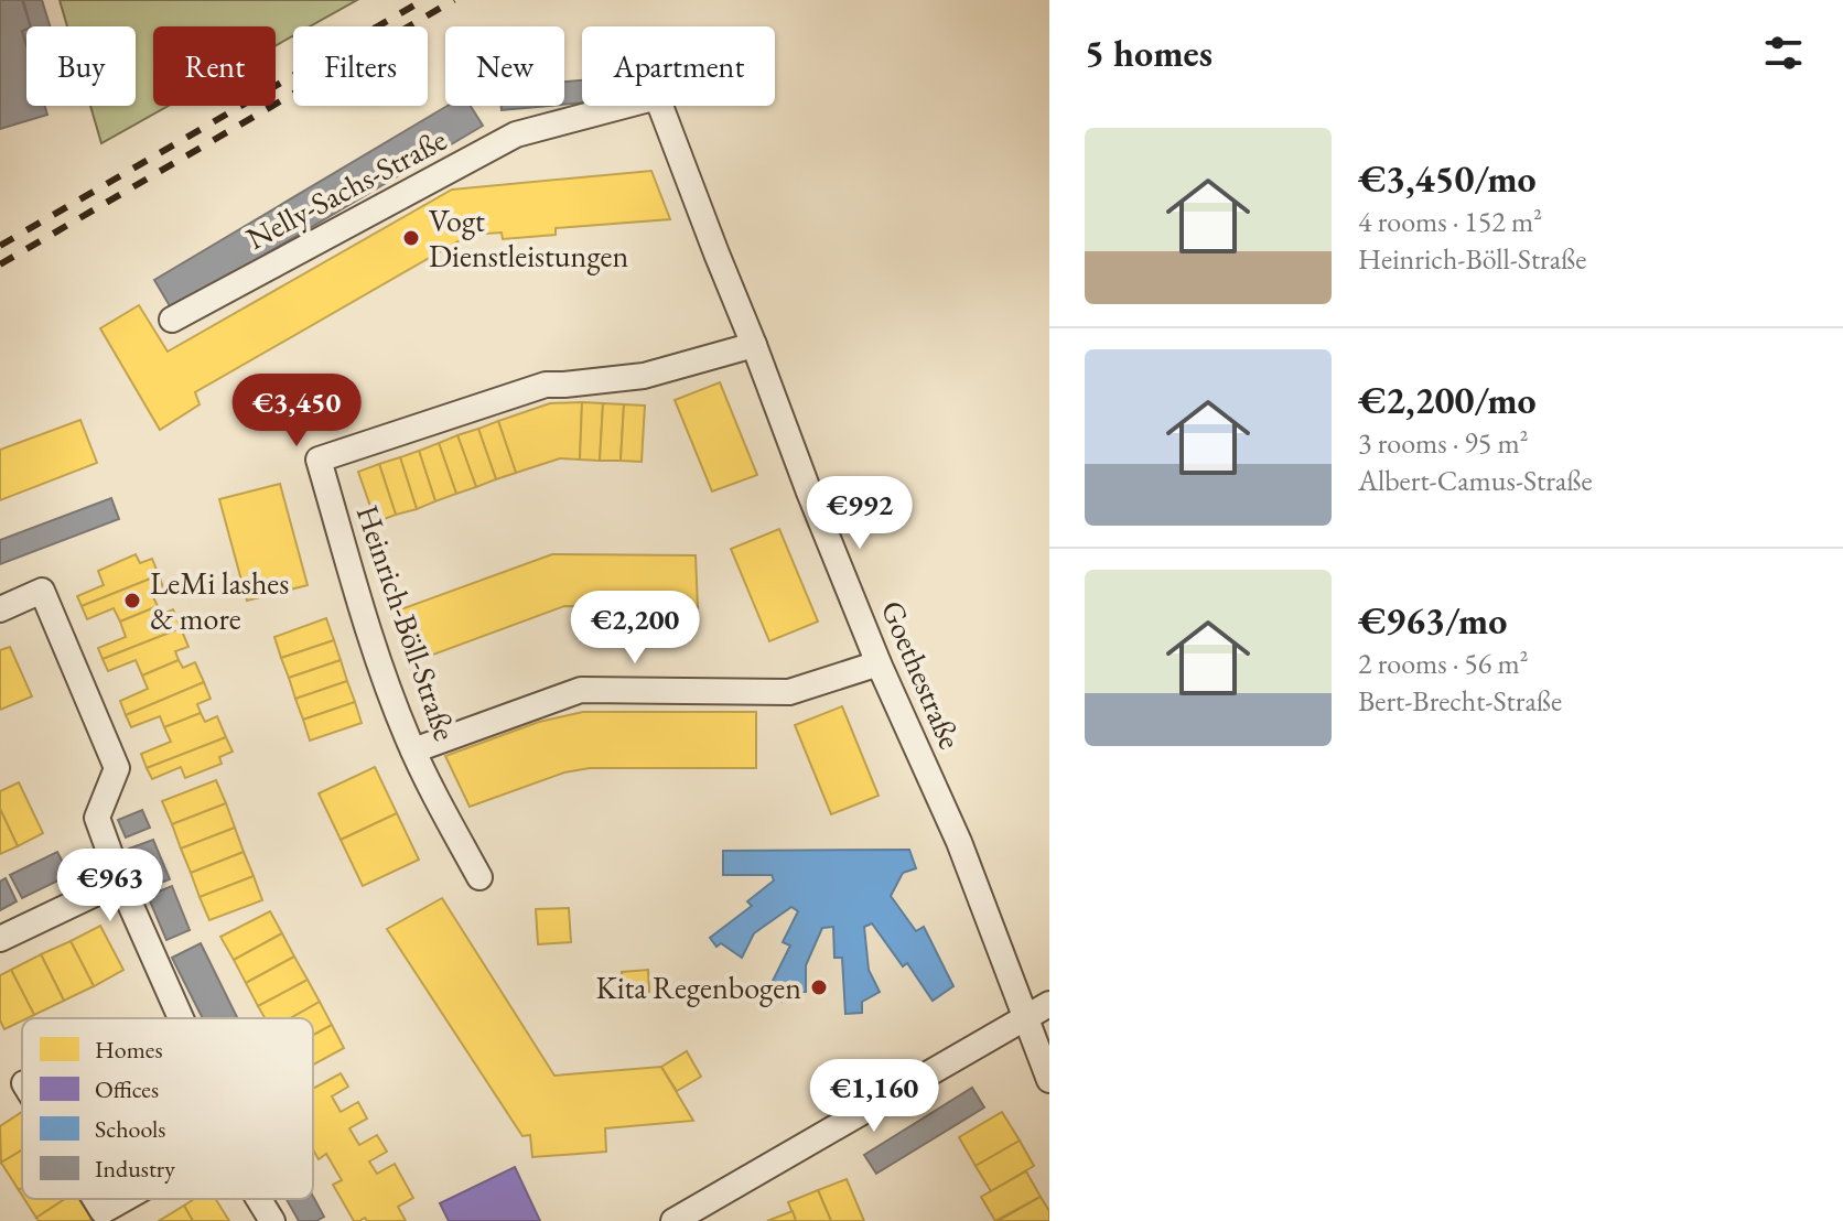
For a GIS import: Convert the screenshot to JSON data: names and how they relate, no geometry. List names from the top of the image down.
{
  "streets": {
    "street": ["Nelly-Sachs-Straße", "Heinrich-Böll-Straße", "Goethestraße"]
  },
  "crossings": [
    ["Heinrich-Böll-Straße", "Goethestraße"]
  ],
  "places": ["Vogt Dienstleistungen", "LeMi lashes & more", "Kita Regenbogen"],
  "legend": [
    "Homes",
    "Offices",
    "Schools",
    "Industry"
  ],
  "page": {
    "heading": "5 homes",
    "chip": [
      "Buy",
      "Rent",
      "Filters",
      "New",
      "Apartment"
    ],
    "list": [
      {
        "name": "€3,450/mo",
        "note": "4 rooms · 152 m² · Heinrich-Böll-Straße"
      },
      {
        "name": "€2,200/mo",
        "note": "3 rooms · 95 m² · Albert-Camus-Straße"
      },
      {
        "name": "€963/mo",
        "note": "2 rooms · 56 m² · Bert-Brecht-Straße"
      }
    ],
    "price": [
      "€3,450",
      "€992",
      "€2,200",
      "€963",
      "€1,160"
    ]
  }
}
